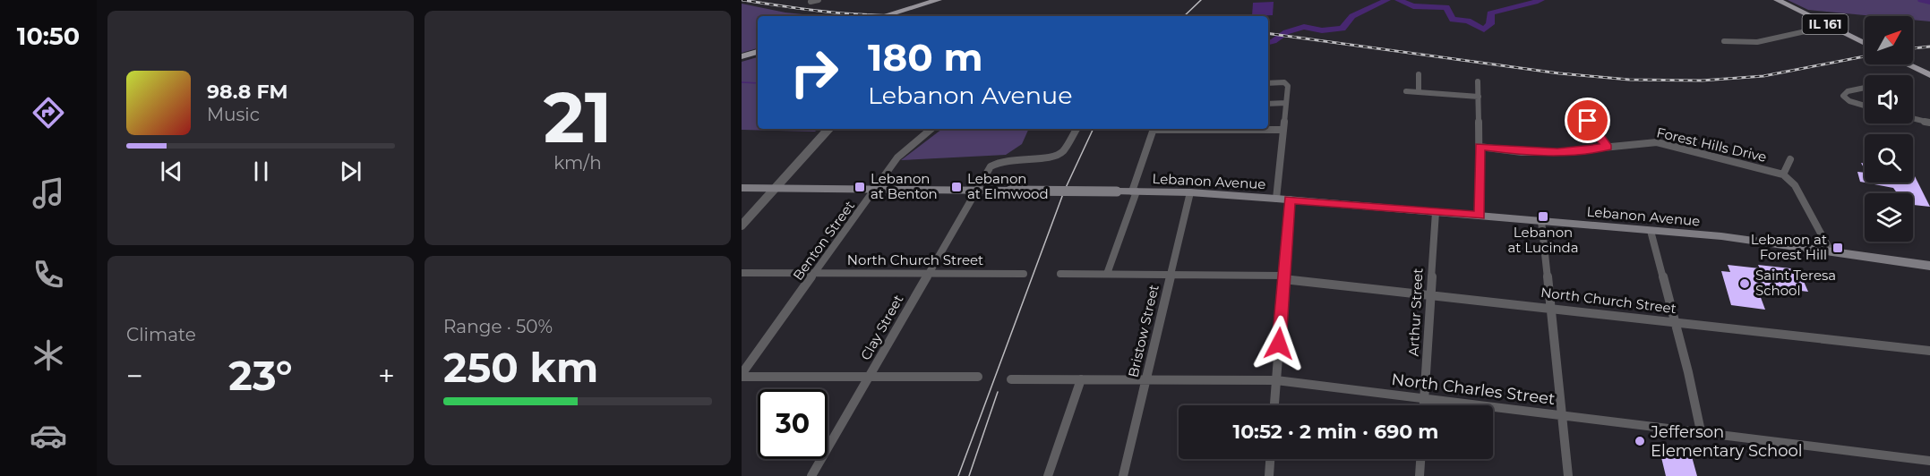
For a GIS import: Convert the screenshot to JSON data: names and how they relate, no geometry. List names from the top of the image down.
{
  "streets": {
    "main road": ["IL 161", "Lebanon Avenue"],
    "street": [
      "Forest Hills Drive",
      "Benton Street",
      "North Church Street",
      "Arthur Street",
      "Clay Street",
      "Bristow Street",
      "North Charles Street"
    ]
  },
  "crossings": [
    ["Lebanon Avenue", "Benton Street"],
    ["Lebanon Avenue", "Arthur Street"],
    ["Lebanon Avenue", "Clay Street"],
    ["Lebanon Avenue", "Bristow Street"],
    ["Benton Street", "North Church Street"],
    ["North Church Street", "Arthur Street"],
    ["North Church Street", "Clay Street"],
    ["North Church Street", "Bristow Street"],
    ["Arthur Street", "North Charles Street"],
    ["Bristow Street", "North Charles Street"]
  ],
  "places": {
    "transit": [
      "Lebanon at Benton",
      "Lebanon at Elmwood",
      "Lebanon at Lucinda",
      "Lebanon at Forest Hill"
    ],
    "other": ["Saint Teresa School", "Jefferson Elementary School"]
  },
  "north": "top right",
  "page": {
    "tabs": "10:50",
    "tile": [
      ["21", "km/h"],
      "Climate",
      ["Range · 50%", "250 km"]
    ],
    "turn": ["180 m", "Lebanon Avenue"],
    "song": ["98.8 FM", "Music"],
    "heat": ["−", "23°", "+"],
    "limit": "30",
    "trip": "10:52 · 2 min · 690 m"
  }
}
